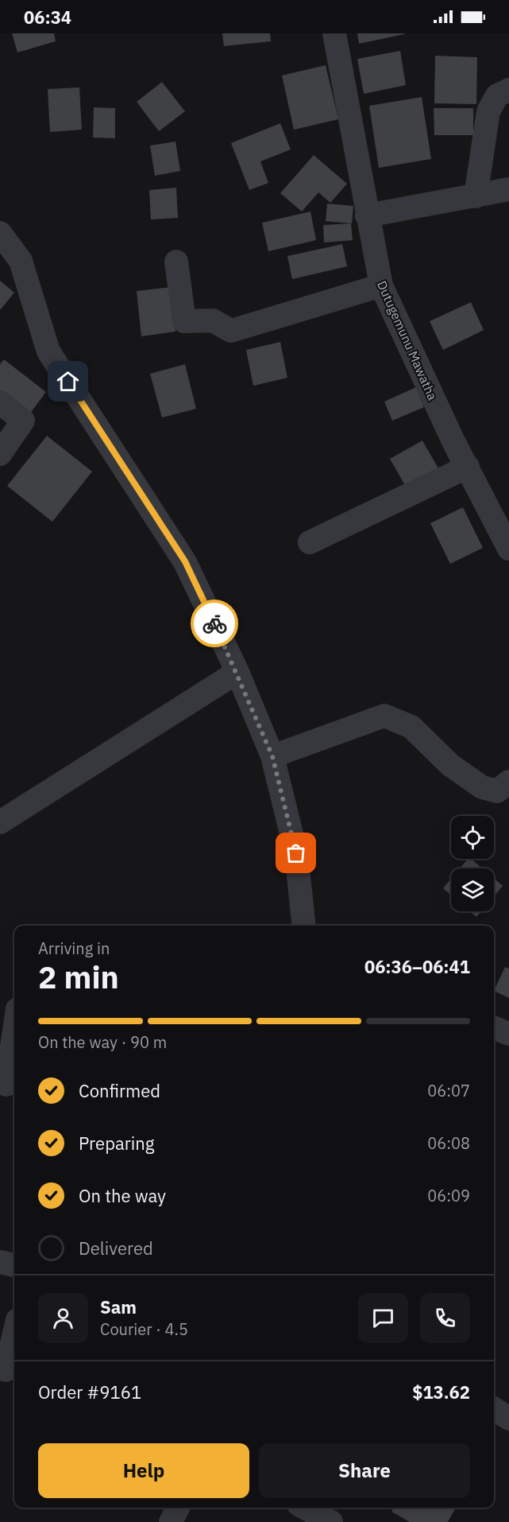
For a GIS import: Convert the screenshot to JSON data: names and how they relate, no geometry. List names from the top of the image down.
{
  "streets": {
    "street": ["Dutugemunu Mawatha"]
  },
  "page": {
    "status": "06:34",
    "heading": ["2 min", "Arriving in", "06:36–06:41"],
    "panel": [
      "Sam",
      "Courier · 4.5",
      "Order #9161",
      "$13.62"
    ],
    "bar": "On the way · 90 m",
    "list": [
      ["Confirmed", "06:07"],
      ["Preparing", "06:08"],
      ["On the way", "06:09"],
      "Delivered"
    ],
    "buttons": ["Help", "Share"]
  }
}
